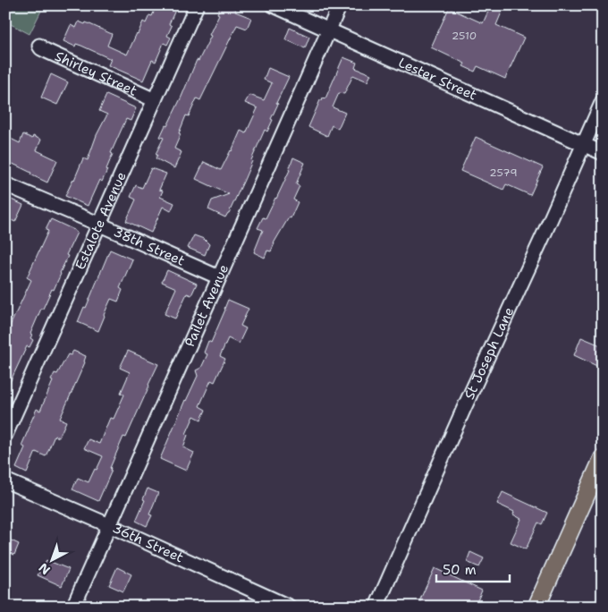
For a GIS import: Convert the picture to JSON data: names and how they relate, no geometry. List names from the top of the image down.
{
  "streets": {
    "street": [
      "Shirley Street",
      "Lester Street",
      "Estalote Avenue",
      "38th Street",
      "Pailet Avenue",
      "St Joseph Lane",
      "36th Street"
    ]
  },
  "crossings": [
    ["Shirley Street", "Estalote Avenue"],
    ["Lester Street", "Pailet Avenue"],
    ["Lester Street", "St Joseph Lane"],
    ["Estalote Avenue", "38th Street"],
    ["38th Street", "Pailet Avenue"],
    ["Pailet Avenue", "36th Street"]
  ],
  "house_numbers": ["2510", "2579"],
  "scale_bar": "50 m",
  "north": "bottom left"
}
